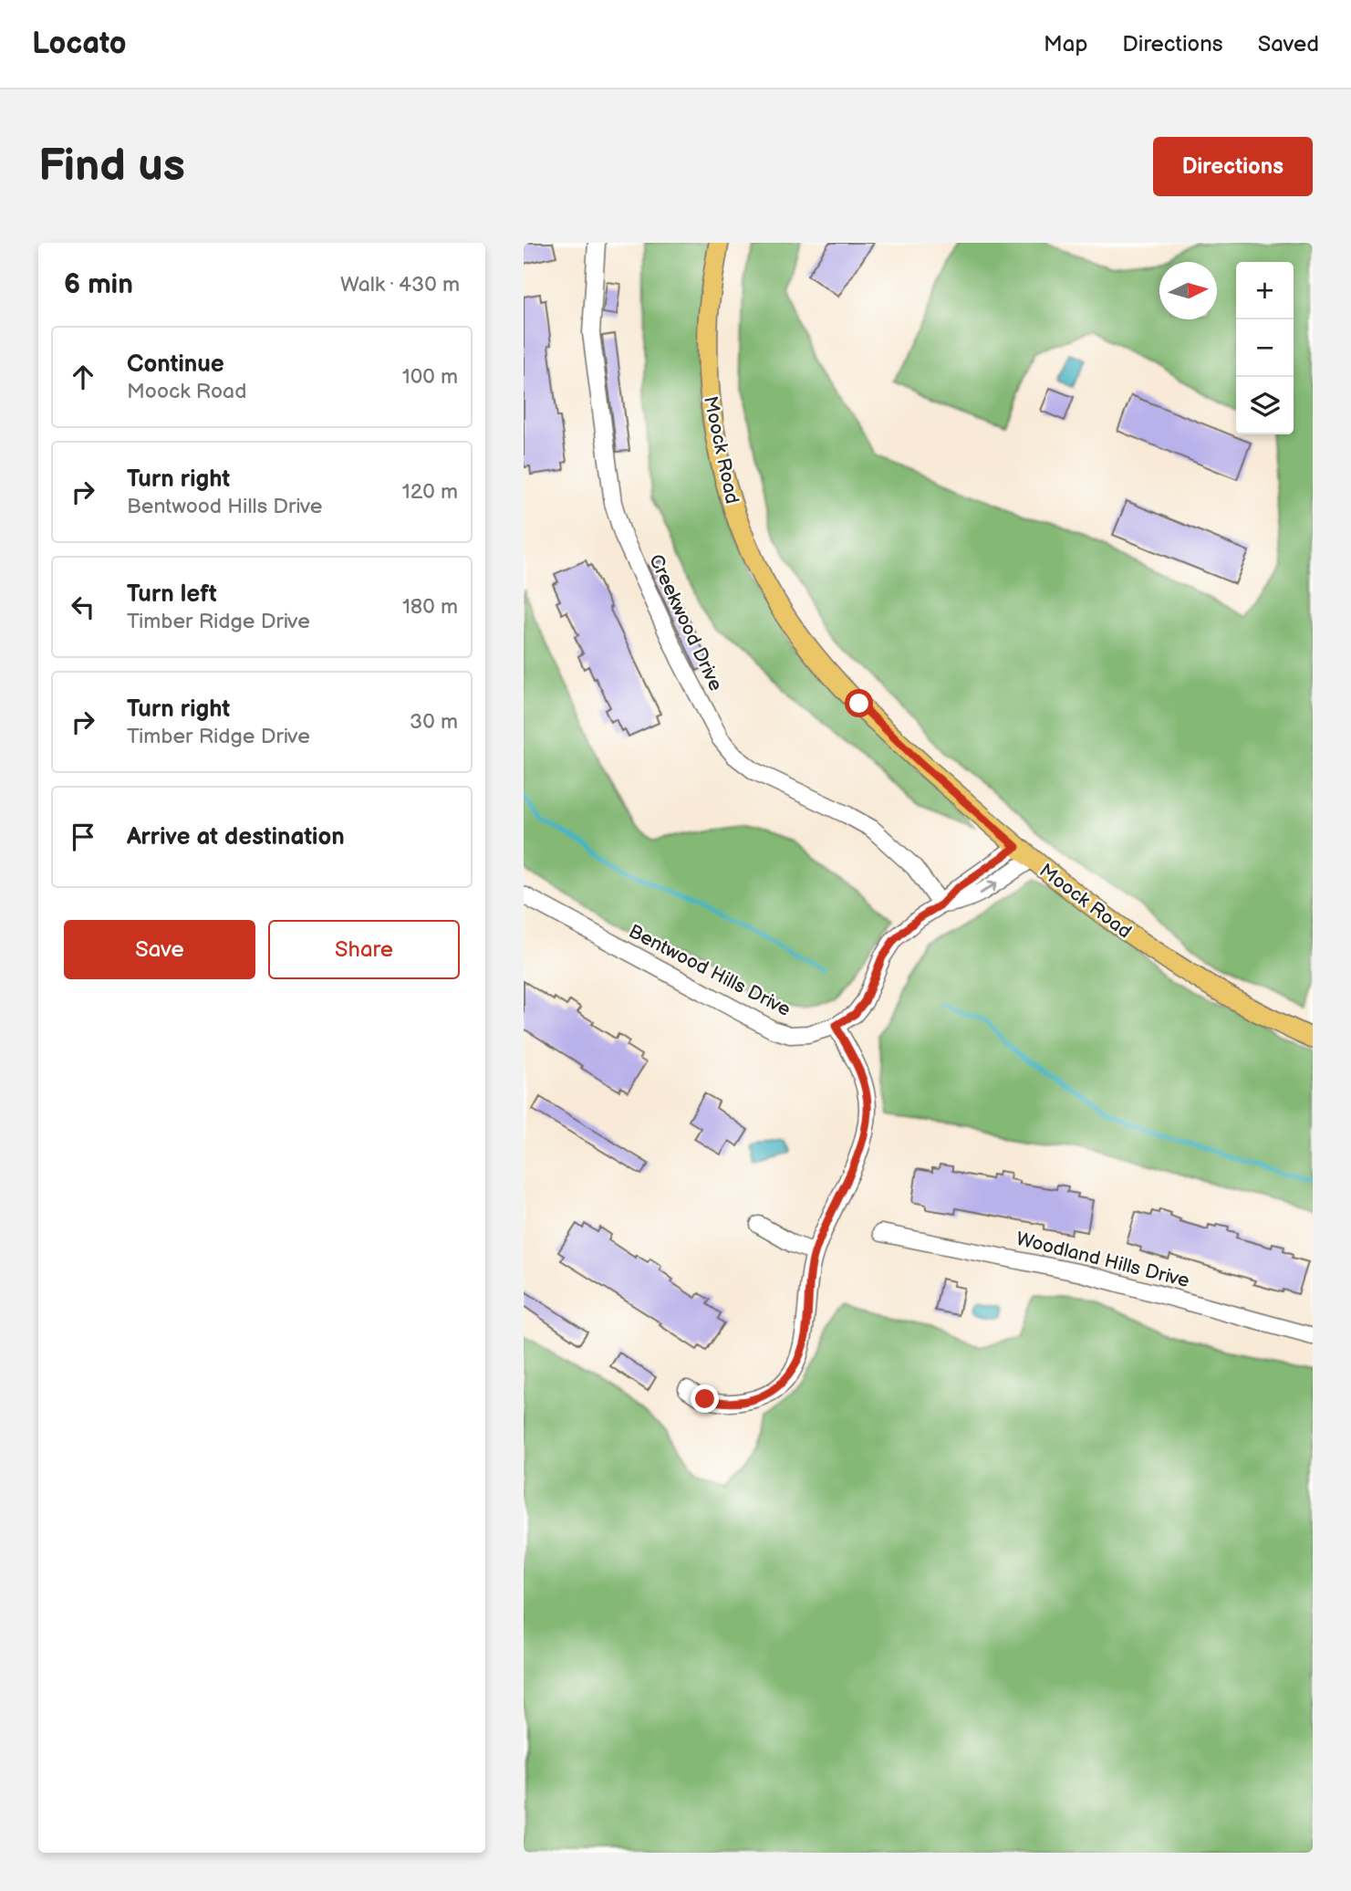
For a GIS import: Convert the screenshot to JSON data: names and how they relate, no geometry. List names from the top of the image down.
{
  "streets": {
    "main road": ["Moock Road"],
    "street": ["Creekwood Drive", "Bentwood Hills Drive", "Woodland Hills Drive"]
  },
  "crossings": [
    ["Moock Road", "Bentwood Hills Drive"],
    ["Creekwood Drive", "Bentwood Hills Drive"]
  ],
  "north": "right",
  "page": {
    "header": "Locato",
    "nav": ["Map", "Directions", "Saved"],
    "buttons": [
      "Directions",
      ["Save", "Share"]
    ],
    "title": "Find us",
    "heading": ["6 min", "Walk · 430 m"],
    "map_buttons": ["+", "−"],
    "list": [
      ["Continue", "Moock Road", "100 m"],
      ["Turn right", "Bentwood Hills Drive", "120 m"],
      ["Turn left", "Timber Ridge Drive", "180 m"],
      ["Turn right", "Timber Ridge Drive", "30 m"],
      "Arrive at destination"
    ]
  }
}
